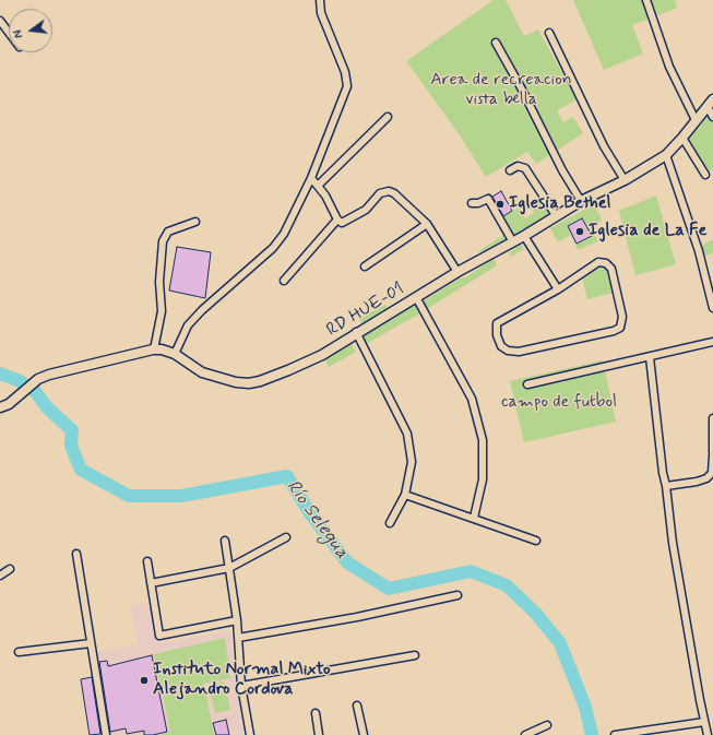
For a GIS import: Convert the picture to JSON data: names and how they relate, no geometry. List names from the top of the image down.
{
  "streets": {
    "street": ["RD HUE-01"]
  },
  "water": ["Río Selegua"],
  "parks": ["Area de recreacion vista bella", "campo de futbol"],
  "places": ["Iglesia Bethel", "Iglesia de La Fe", "Instituto Normal Mixto Alejandro Cordova"],
  "north": "left"
}
